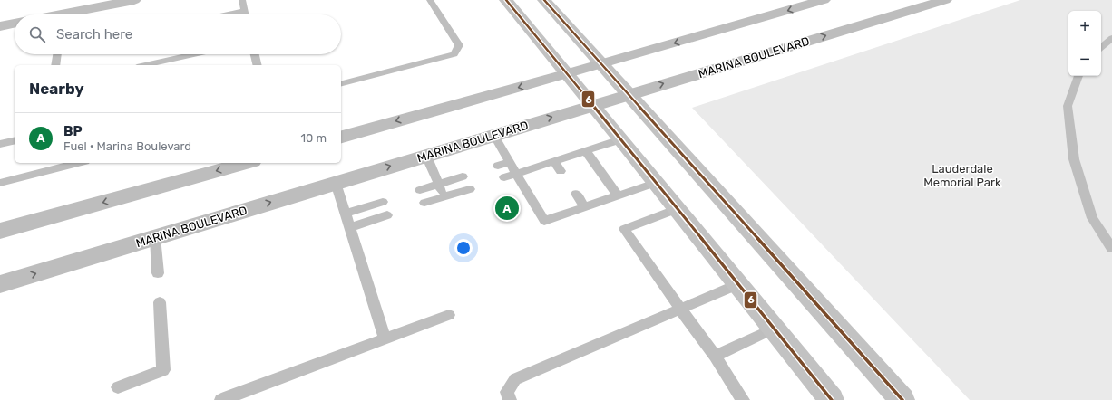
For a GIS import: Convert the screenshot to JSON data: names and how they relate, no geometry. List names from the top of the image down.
{
  "streets": {
    "main road": ["MARINA BOULEVARD"]
  },
  "parks": ["Lauderdale Memorial Park"],
  "lines": ["transit line 6"],
  "page": {
    "map_buttons": ["+", "−"],
    "search": "Search here",
    "heading": "Nearby",
    "list": [
      {
        "mark": "A",
        "name": "BP",
        "note": "Fuel · Marina Boulevard",
        "value": "10 m"
      }
    ],
    "pins": "A"
  }
}
